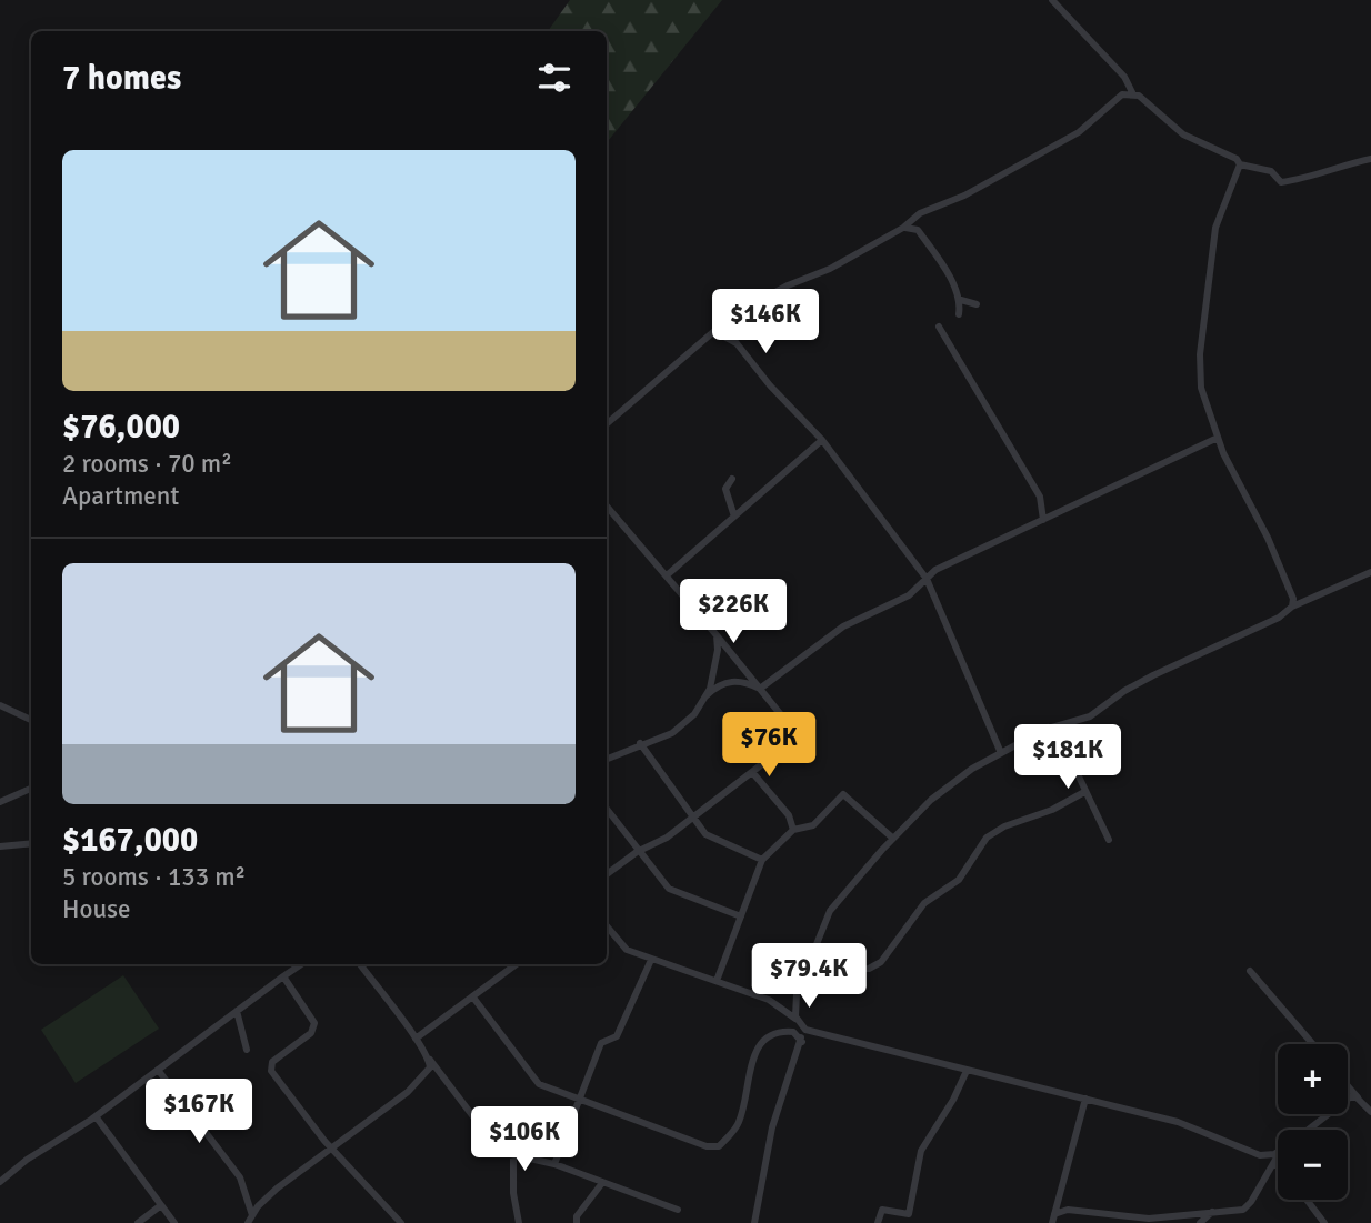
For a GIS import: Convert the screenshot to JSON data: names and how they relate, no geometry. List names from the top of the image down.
{
  "page": {
    "heading": "7 homes",
    "list": [
      {
        "name": "$76,000",
        "note": "2 rooms · 70 m² · Apartment"
      },
      {
        "name": "$167,000",
        "note": "5 rooms · 133 m² · House"
      }
    ],
    "price": [
      "$146K",
      "$226K",
      "$76K",
      "$181K",
      "$79.4K",
      "$167K",
      "$106K"
    ],
    "map_buttons": ["+", "−"]
  }
}
